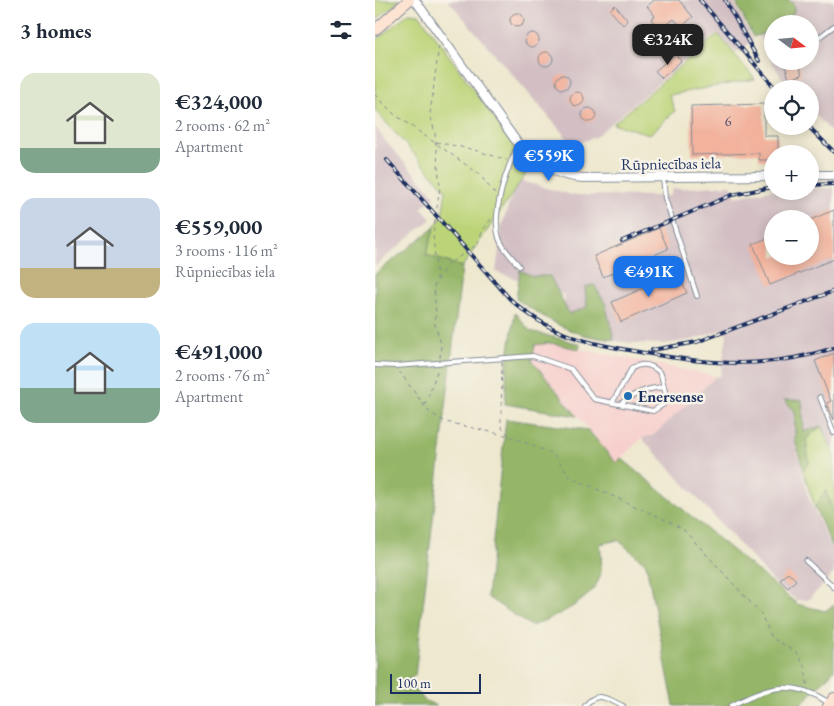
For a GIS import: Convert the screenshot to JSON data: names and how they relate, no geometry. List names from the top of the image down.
{
  "streets": {
    "street": ["Rūpniecības iela"]
  },
  "places": ["Enersense"],
  "house_numbers": ["6"],
  "scale_bar": "100 m",
  "north": "right",
  "page": {
    "heading": "3 homes",
    "map_buttons": ["+", "−"],
    "price": ["€324K", "€559K", "€491K"],
    "list": [
      {
        "name": "€324,000",
        "note": "2 rooms · 62 m² · Apartment"
      },
      {
        "name": "€559,000",
        "note": "3 rooms · 116 m² · Rūpniecības iela"
      },
      {
        "name": "€491,000",
        "note": "2 rooms · 76 m² · Apartment"
      }
    ],
    "scale": "100 m"
  }
}
